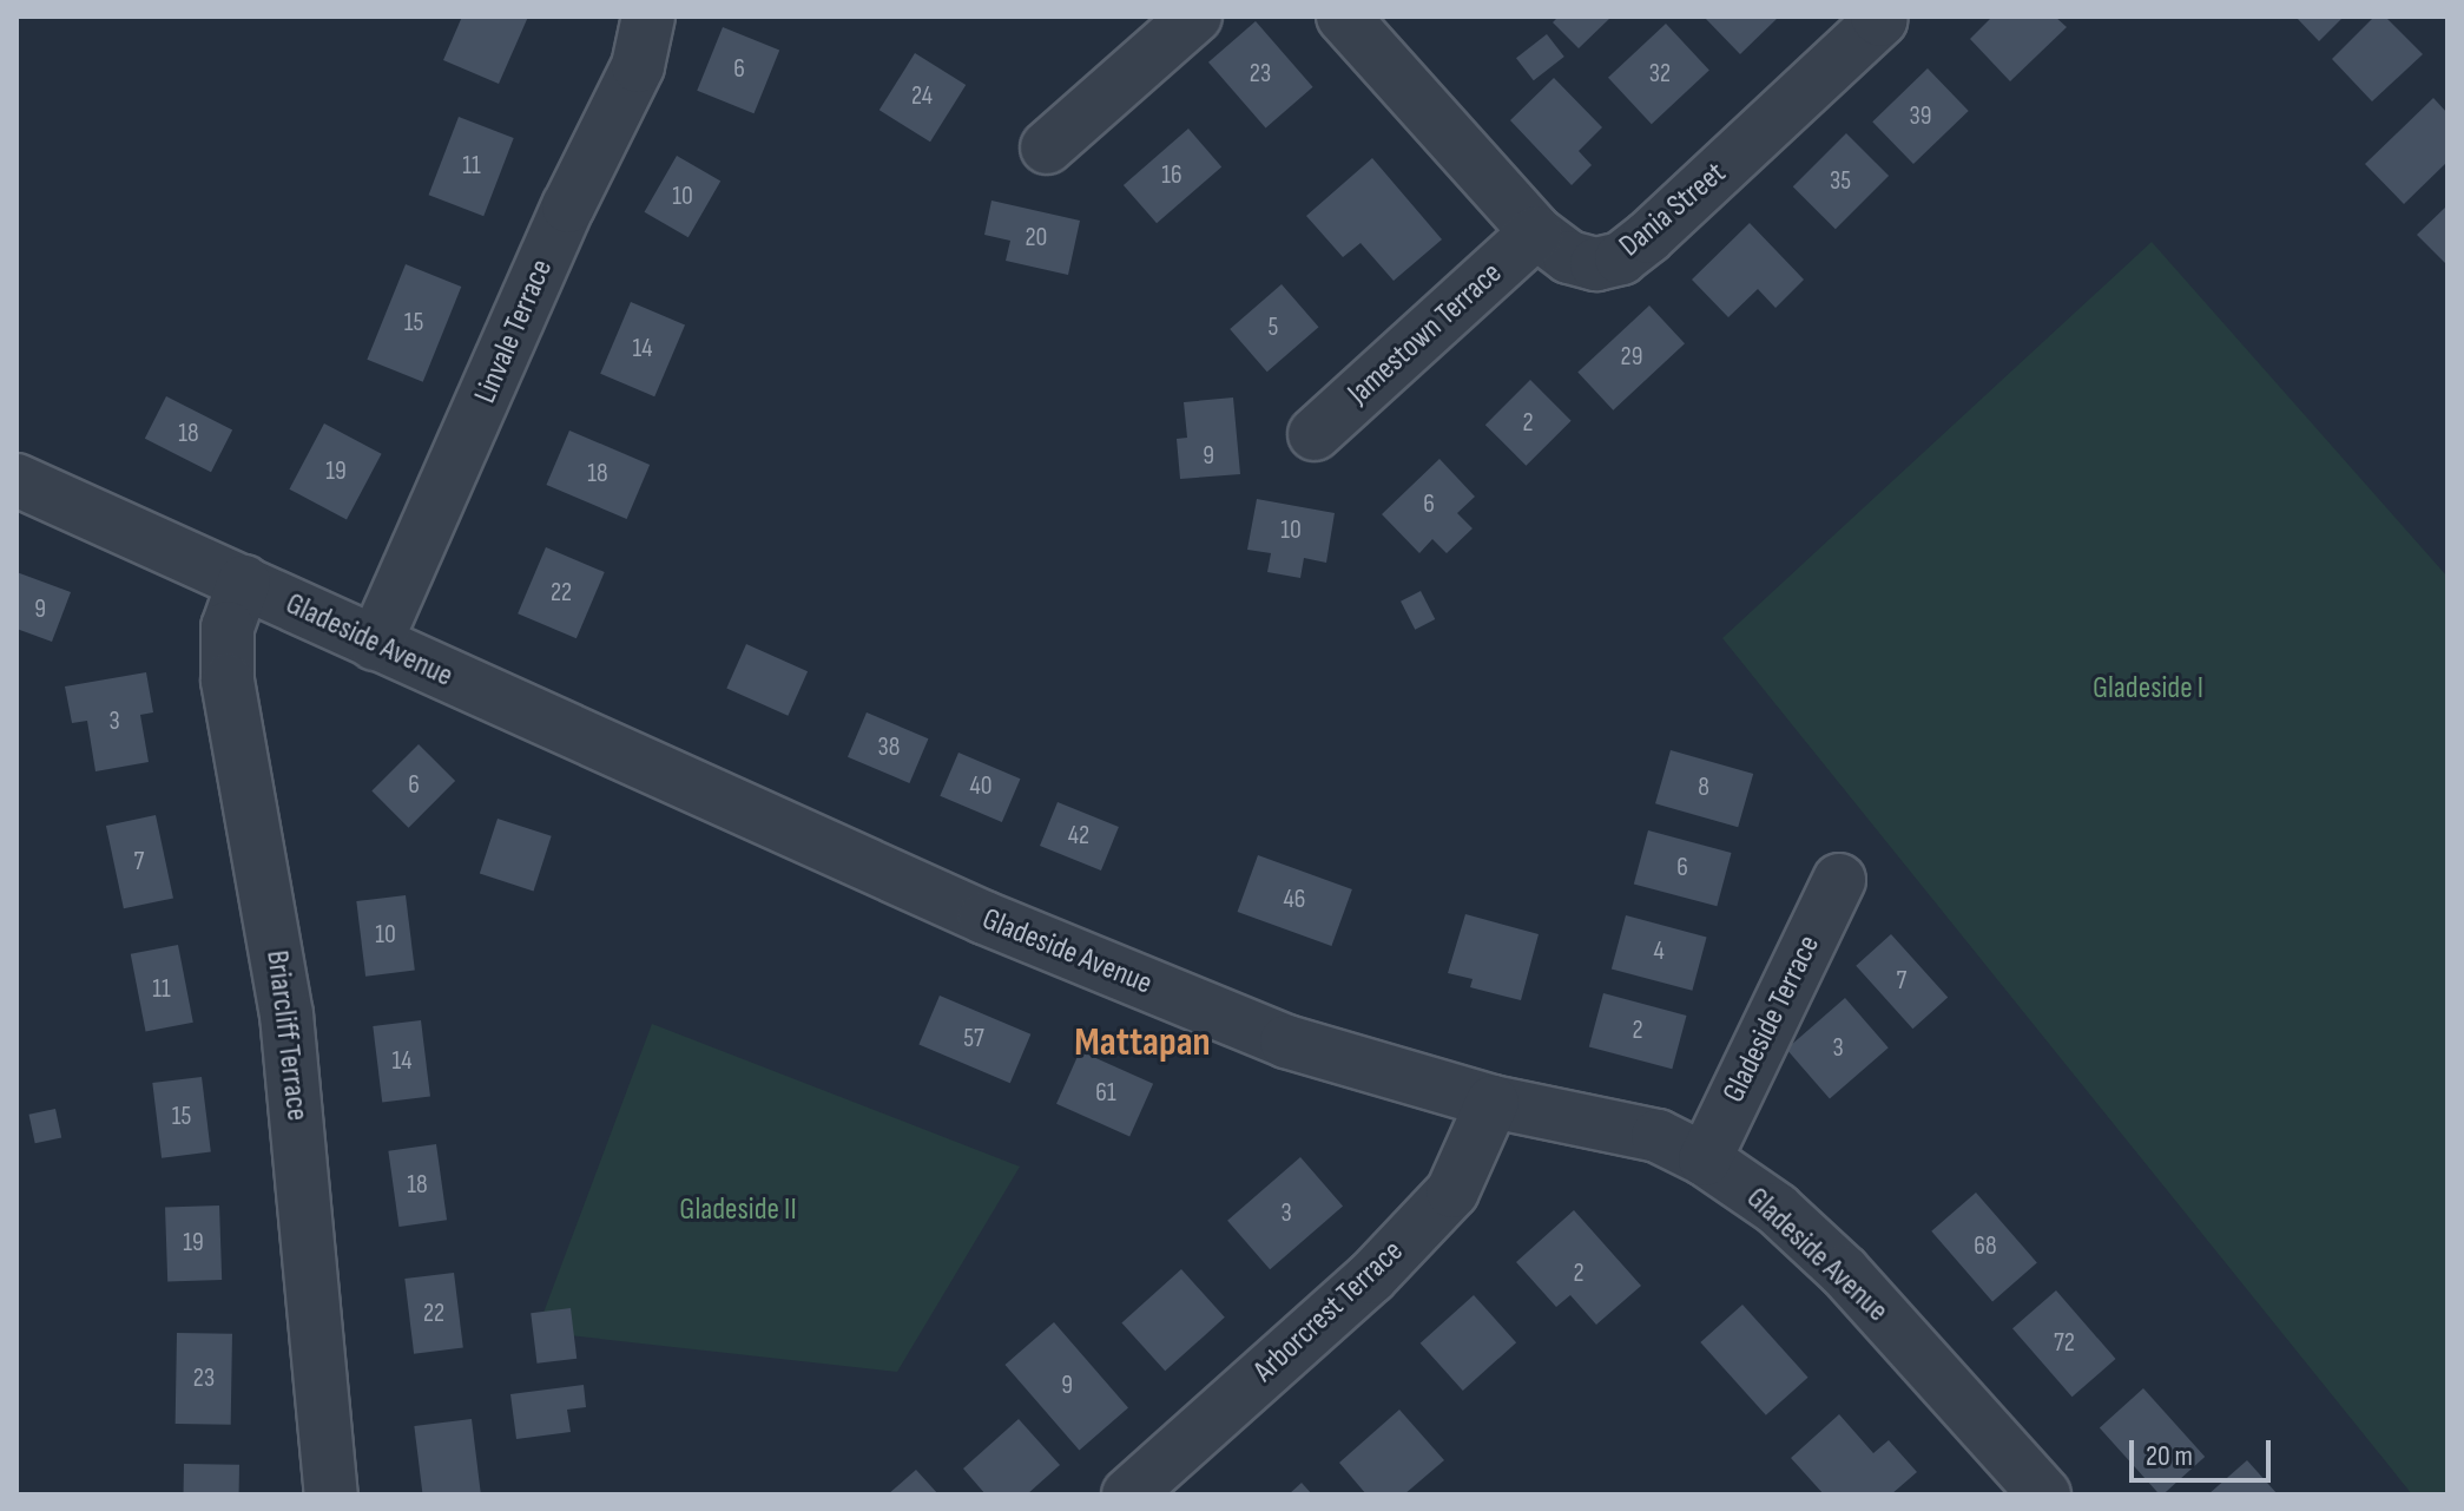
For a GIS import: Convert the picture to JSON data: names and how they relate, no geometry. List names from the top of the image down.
{
  "streets": {
    "street": [
      "Dania Street",
      "Linvale Terrace",
      "Jamestown Terrace",
      "Gladeside Avenue",
      "Gladeside Terrace",
      "Briarcliff Terrace",
      "Arborcrest Terrace"
    ]
  },
  "crossings": [
    ["Dania Street", "Jamestown Terrace"],
    ["Linvale Terrace", "Gladeside Avenue"],
    ["Gladeside Avenue", "Gladeside Terrace"],
    ["Gladeside Avenue", "Briarcliff Terrace"],
    ["Gladeside Avenue", "Arborcrest Terrace"]
  ],
  "districts": ["Mattapan"],
  "parks": ["Gladeside I", "Gladeside II"],
  "house_numbers": [
    "6",
    "23",
    "32",
    "24",
    "39",
    "11",
    "16",
    "35",
    "10",
    "20",
    "15",
    "5",
    "14",
    "29",
    "2",
    "18",
    "9",
    "19",
    "18",
    "6",
    "10",
    "22",
    "9",
    "3",
    "38",
    "6",
    "40",
    "8",
    "42",
    "7",
    "6",
    "46",
    "10",
    "4",
    "7",
    "11",
    "2",
    "57",
    "3",
    "14",
    "61",
    "15",
    "18",
    "3",
    "19",
    "68",
    "2",
    "22",
    "72",
    "23",
    "9"
  ],
  "scale_bar": "20 m"
}
